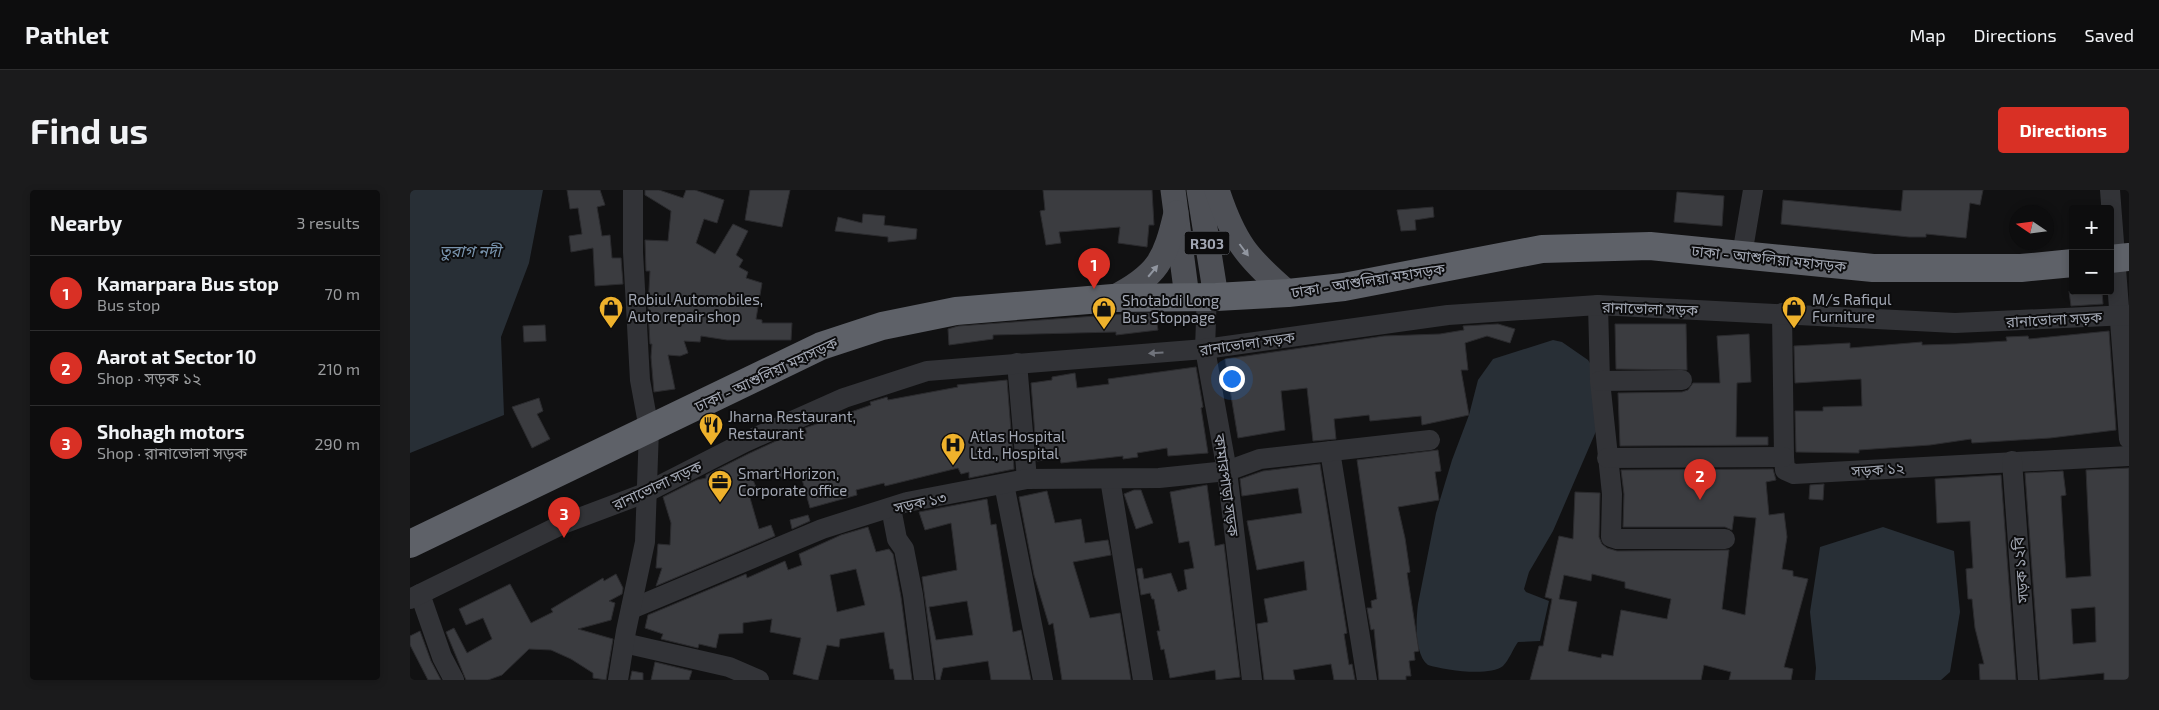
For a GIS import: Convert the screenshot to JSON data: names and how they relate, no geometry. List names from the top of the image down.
{
  "streets": {
    "highway": ["ঢাকা - আশুলিয়া মহাসড়ক"],
    "main road": ["R303"],
    "street": [
      "রানাভোলা সড়ক",
      "সড়ক ১২",
      "কামারপাড়া সড়ক",
      "সড়ক ১৩",
      "সড়ক ১২বি"
    ]
  },
  "crossings": [
    ["R303", "ঢাকা - আশুলিয়া মহাসড়ক"],
    ["R303", "কামারপাড়া সড়ক"],
    ["ঢাকা - আশুলিয়া মহাসড়ক", "কামারপাড়া সড়ক"],
    ["রানাভোলা সড়ক", "কামারপাড়া সড়ক"],
    ["সড়ক ১২", "সড়ক ১২বি"],
    ["কামারপাড়া সড়ক", "সড়ক ১৩"]
  ],
  "water": ["তুরাগ নদী"],
  "places": {
    "shop": ["Robiul Automobiles, Auto repair shop", "M/s Rafiqul Furniture", "Shotabdi Long Bus Stoppage"],
    "restaurant": ["Jharna Restaurant, Restaurant"],
    "hospital": ["Atlas Hospital Ltd., Hospital"],
    "office": ["Smart Horizon, Corporate office"]
  },
  "north": "left",
  "page": {
    "header": "Pathlet",
    "nav": ["Map", "Directions", "Saved"],
    "buttons": "Directions",
    "title": "Find us",
    "heading": ["Nearby", "3 results"],
    "map_buttons": ["+", "−"],
    "pins": ["1", "2", "3"],
    "list": [
      {
        "mark": "1",
        "name": "Kamarpara Bus stop",
        "note": "Bus stop",
        "value": "70 m"
      },
      {
        "mark": "2",
        "name": "Aarot at Sector 10",
        "note": "Shop · সড়ক ১২",
        "value": "210 m"
      },
      {
        "mark": "3",
        "name": "Shohagh motors",
        "note": "Shop · রানাভোলা সড়ক",
        "value": "290 m"
      }
    ]
  }
}
